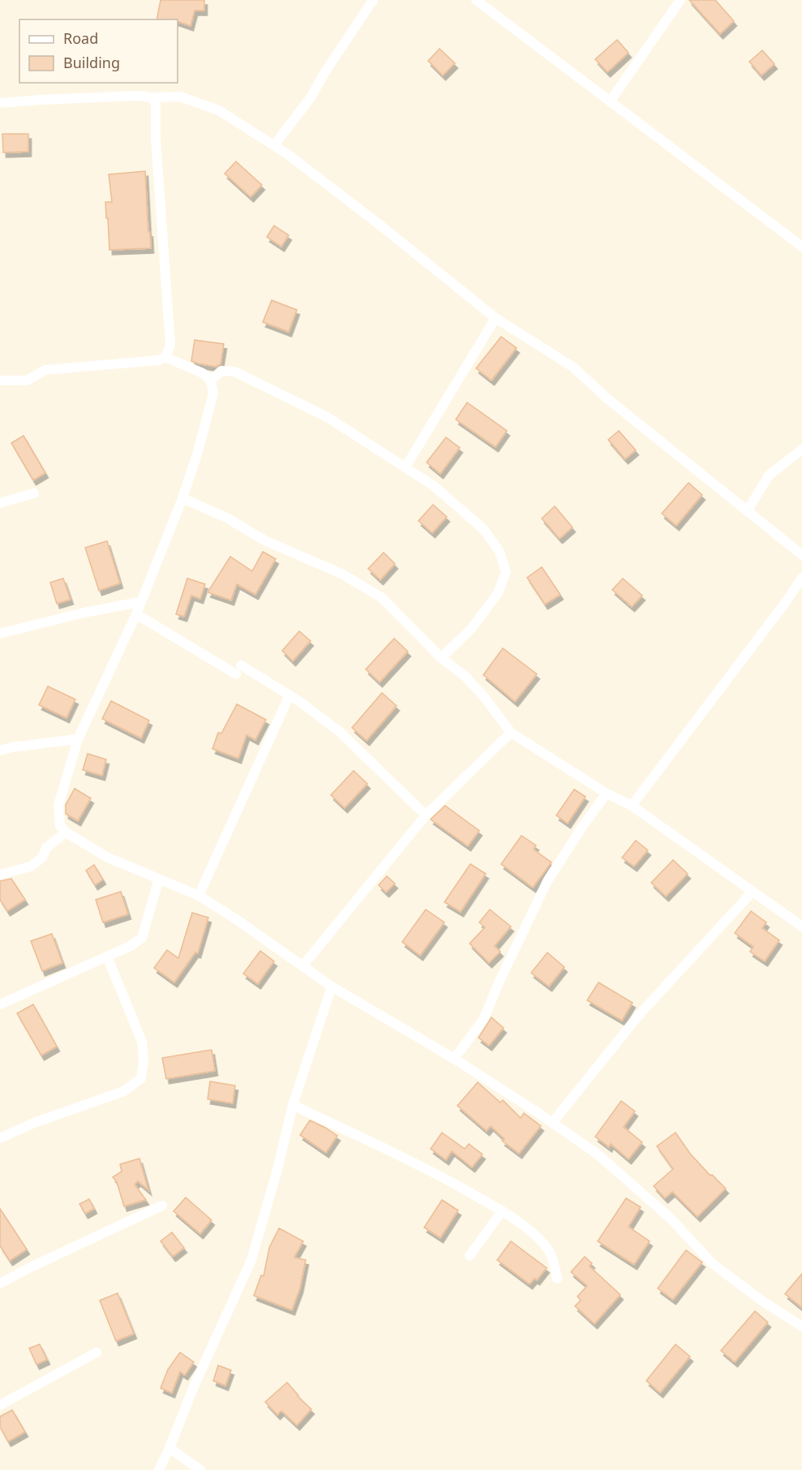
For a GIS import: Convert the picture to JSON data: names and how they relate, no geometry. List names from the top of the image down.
{
  "legend": ["Road", "Building"]
}
